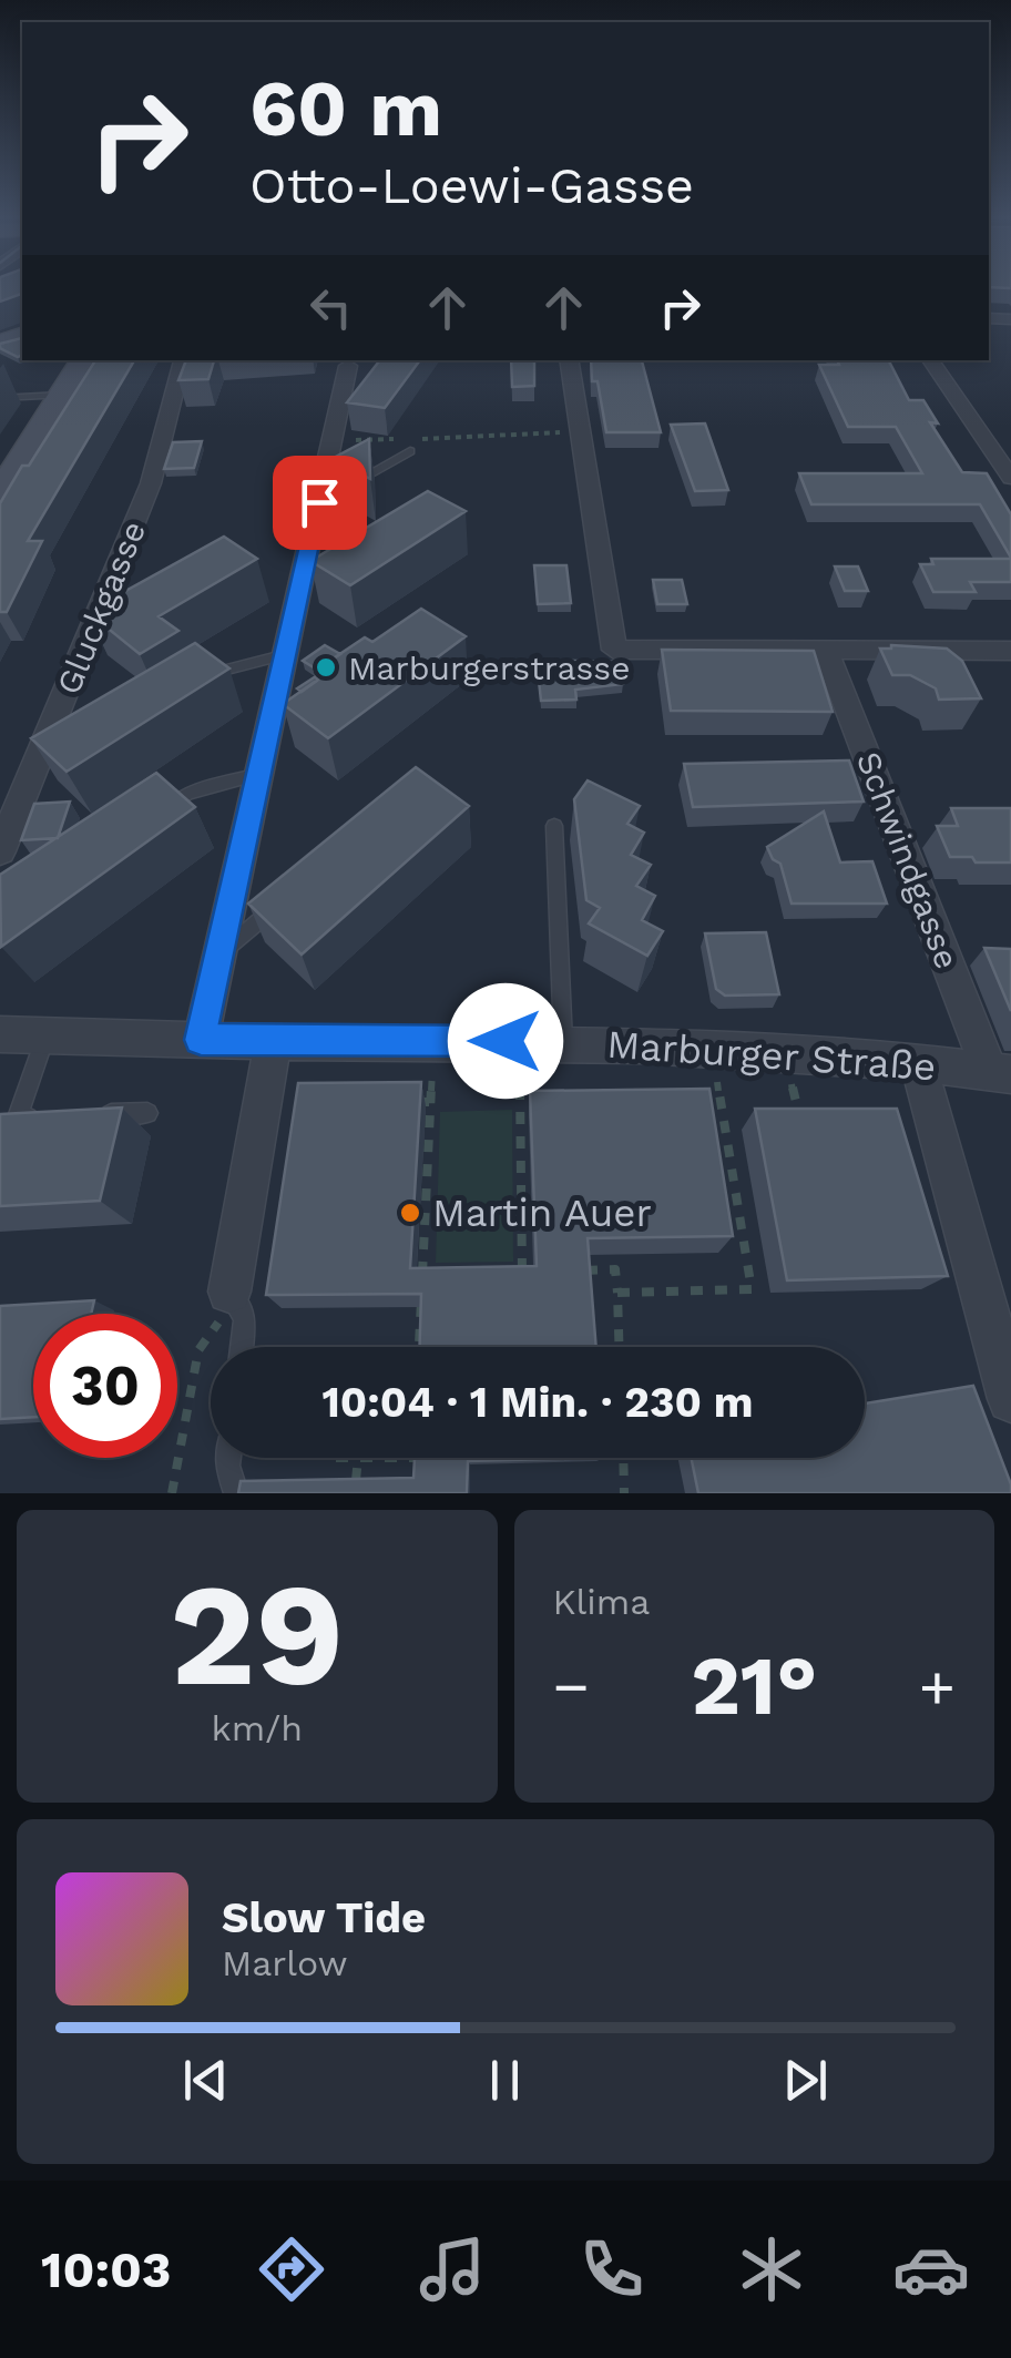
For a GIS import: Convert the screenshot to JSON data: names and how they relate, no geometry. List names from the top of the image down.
{
  "streets": {
    "street": ["Gluckgasse", "Schwindgasse", "Marburger Straße"]
  },
  "crossings": [
    ["Schwindgasse", "Marburger Straße"]
  ],
  "places": ["Marburgerstrasse", "Martin Auer"],
  "page": {
    "turn": ["60 m", "Otto-Loewi-Gasse"],
    "limit": "30",
    "trip": "10:04 · 1 Min. · 230 m",
    "tile": [
      ["29", "km/h"],
      "Klima"
    ],
    "heat": ["−", "21°", "+"],
    "song": ["Slow Tide", "Marlow"],
    "tabs": "10:03"
  }
}
